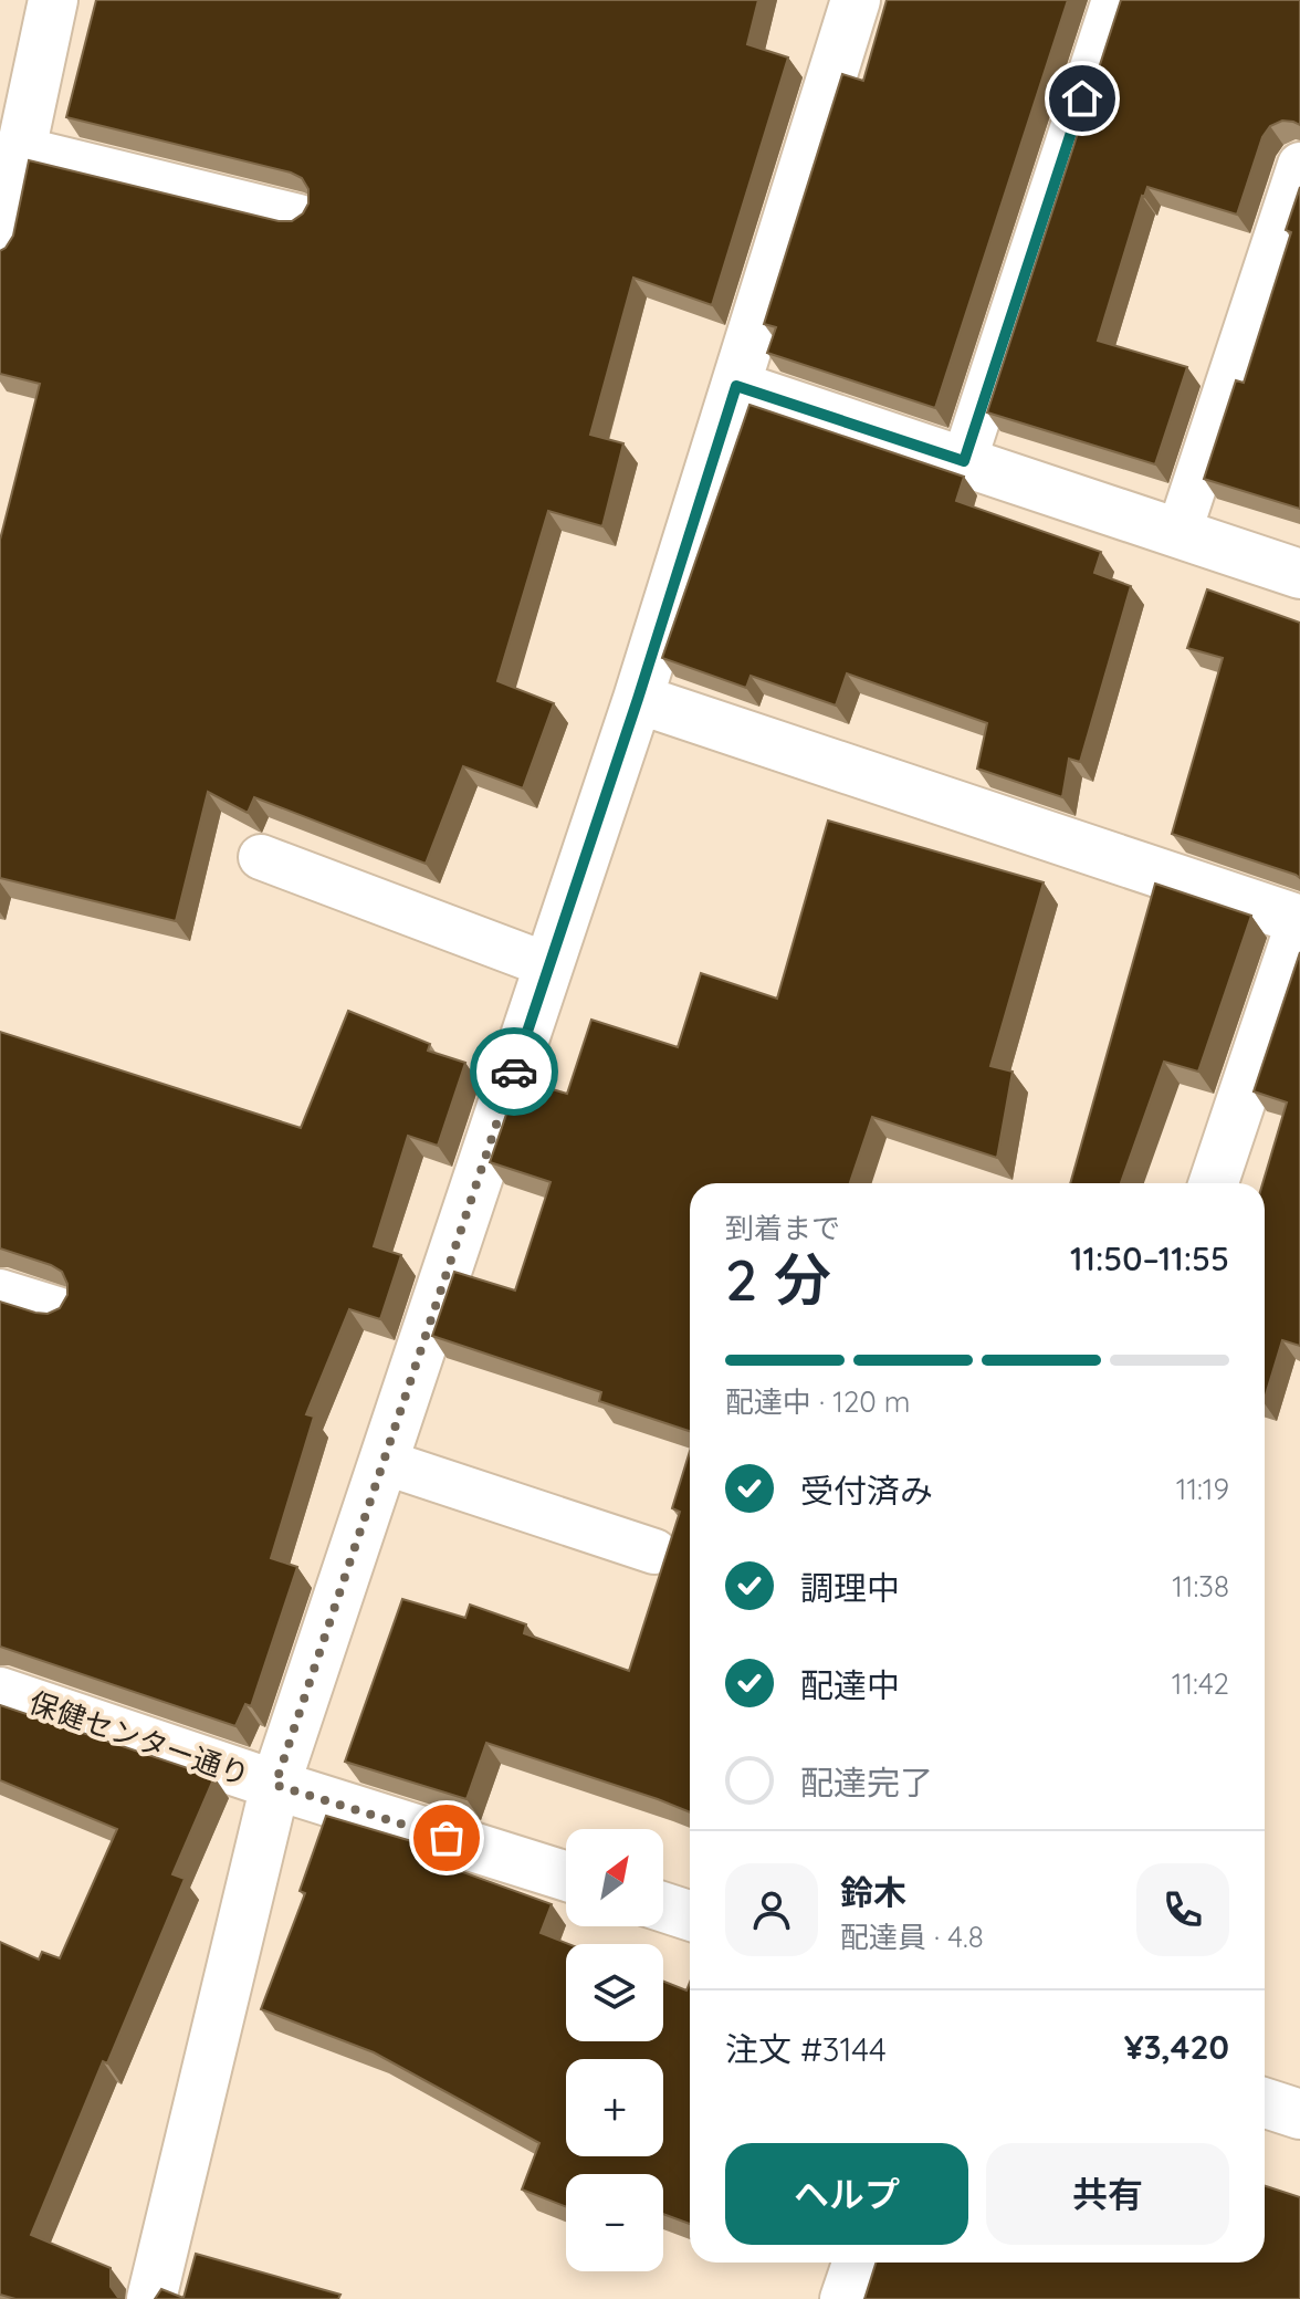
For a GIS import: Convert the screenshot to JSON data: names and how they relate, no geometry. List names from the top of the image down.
{
  "streets": {
    "street": ["保健センター通り"]
  },
  "north": "top right",
  "page": {
    "heading": ["2 分", "到着まで", "11:50–11:55"],
    "panel": [
      "鈴木",
      "配達員 · 4.8",
      "注文 #3144",
      "¥3,420"
    ],
    "bar": "配達中 · 120 m",
    "list": [
      ["受付済み", "11:19"],
      ["調理中", "11:38"],
      ["配達中", "11:42"],
      "配達完了"
    ],
    "map_buttons": ["+", "−"],
    "buttons": ["ヘルプ", "共有"]
  }
}
